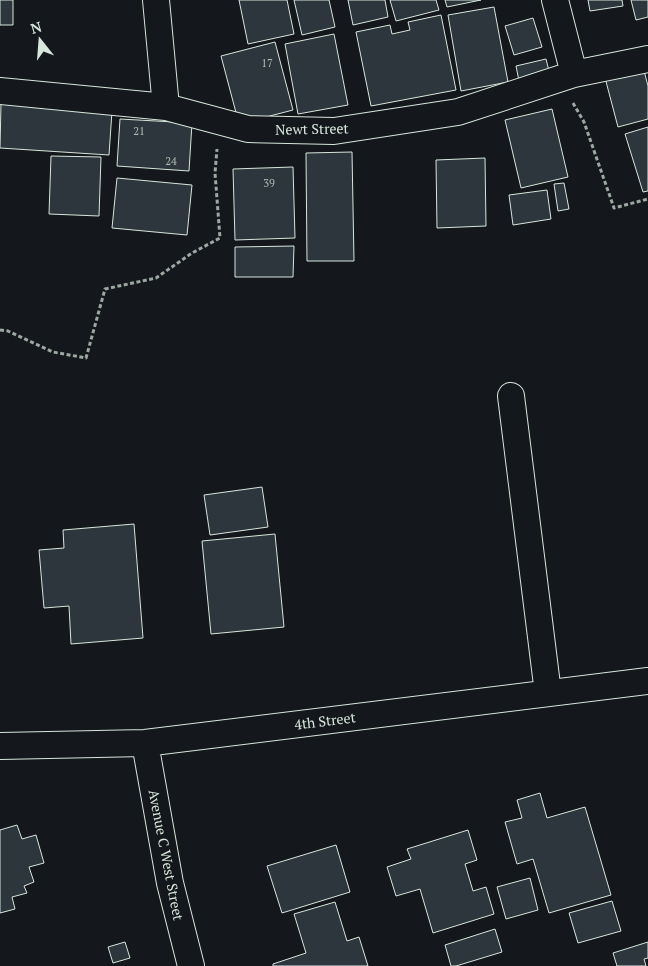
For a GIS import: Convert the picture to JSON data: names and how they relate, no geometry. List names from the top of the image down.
{
  "streets": {
    "street": ["Newt Street", "4th Street", "Avenue C West Street"]
  },
  "crossings": [
    ["4th Street", "Avenue C West Street"]
  ],
  "house_numbers": [
    "17",
    "21",
    "24",
    "39"
  ],
  "north": "top"
}
